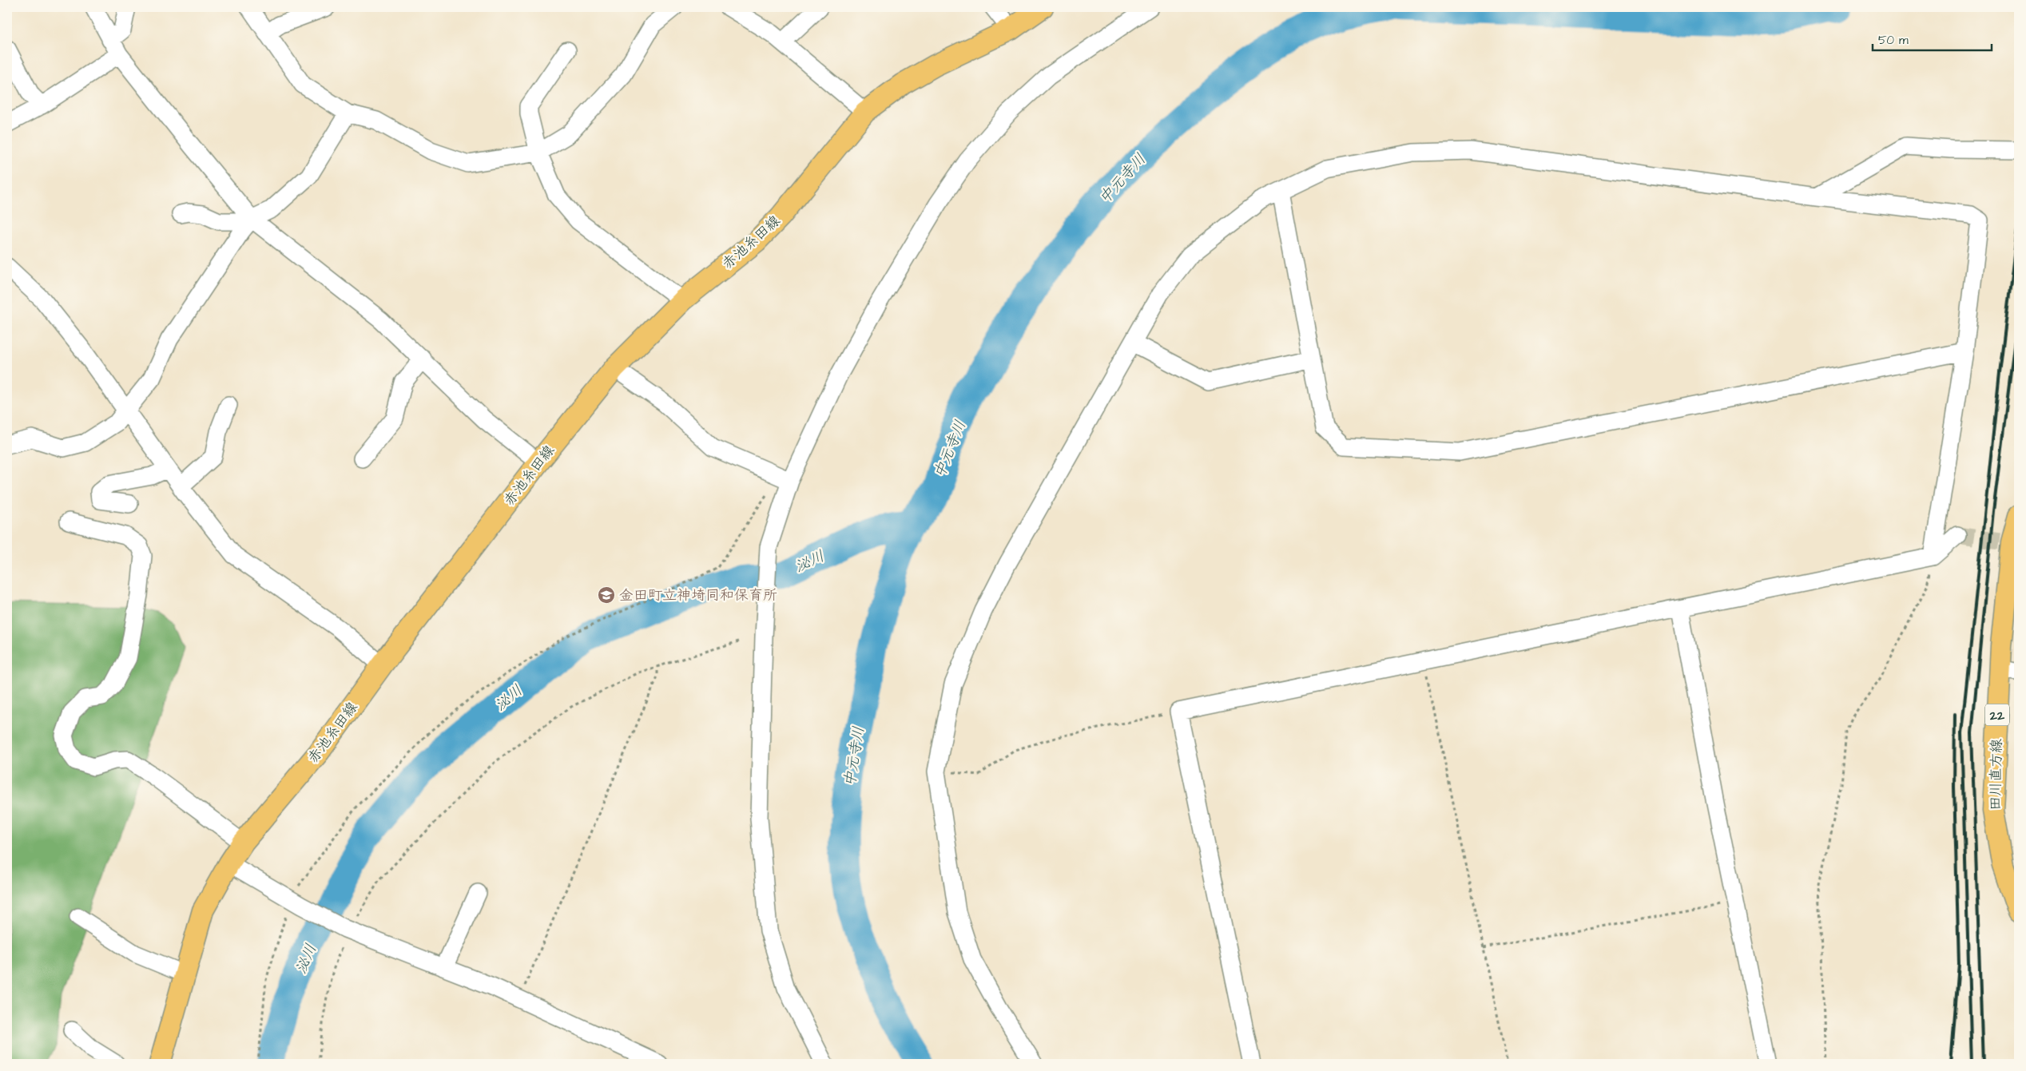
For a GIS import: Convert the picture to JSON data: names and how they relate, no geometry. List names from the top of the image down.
{
  "streets": {
    "main road": ["赤池糸田線", "22", "田川直方線"]
  },
  "water": ["中元寺川", "泌川"],
  "places": {
    "school or university": ["金田町立神埼同和保育所"]
  },
  "scale_bar": "50 m"
}
